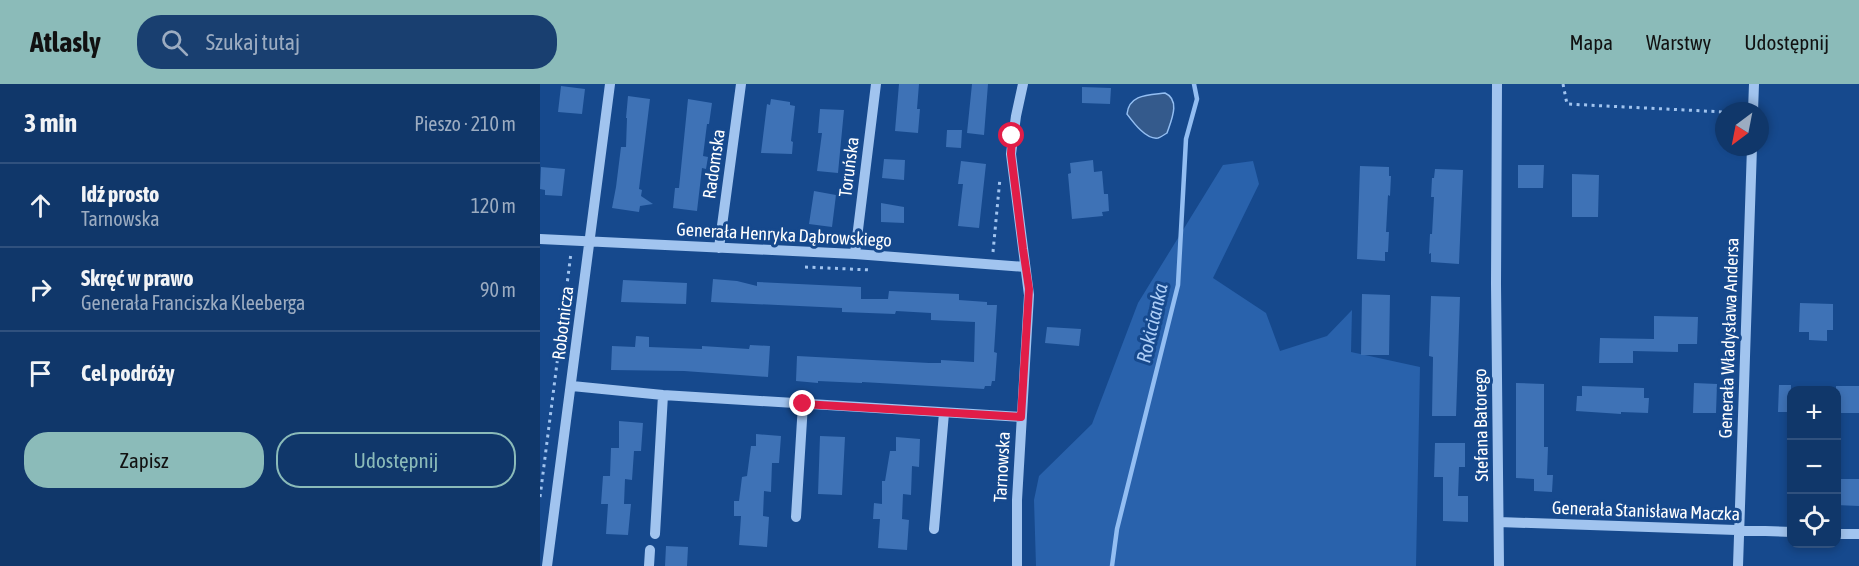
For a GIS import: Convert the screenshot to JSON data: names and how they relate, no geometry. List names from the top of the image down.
{
  "streets": {
    "street": [
      "Radomska",
      "Toruńska",
      "Generała Henryka Dąbrowskiego",
      "Robotnicza",
      "Generała Władysława Andersa",
      "Stefana Batorego",
      "Tarnowska",
      "Generała Stanisława Maczka"
    ]
  },
  "crossings": [
    ["Radomska", "Generała Henryka Dąbrowskiego"],
    ["Toruńska", "Generała Henryka Dąbrowskiego"],
    ["Generała Henryka Dąbrowskiego", "Robotnicza"],
    ["Generała Henryka Dąbrowskiego", "Tarnowska"],
    ["Generała Władysława Andersa", "Generała Stanisława Maczka"],
    ["Stefana Batorego", "Generała Stanisława Maczka"]
  ],
  "water": ["Rokicianka"],
  "north": "bottom left",
  "page": {
    "header": "Atlasly",
    "search": "Szukaj tutaj",
    "nav": ["Mapa", "Warstwy", "Udostępnij"],
    "heading": ["3 min", "Pieszo · 210 m"],
    "list": [
      ["Idź prosto", "Tarnowska", "120 m"],
      ["Skręć w prawo", "Generała Franciszka Kleeberga", "90 m"],
      "Cel podróży"
    ],
    "map_buttons": ["+", "−"],
    "buttons": ["Zapisz", "Udostępnij"]
  }
}
